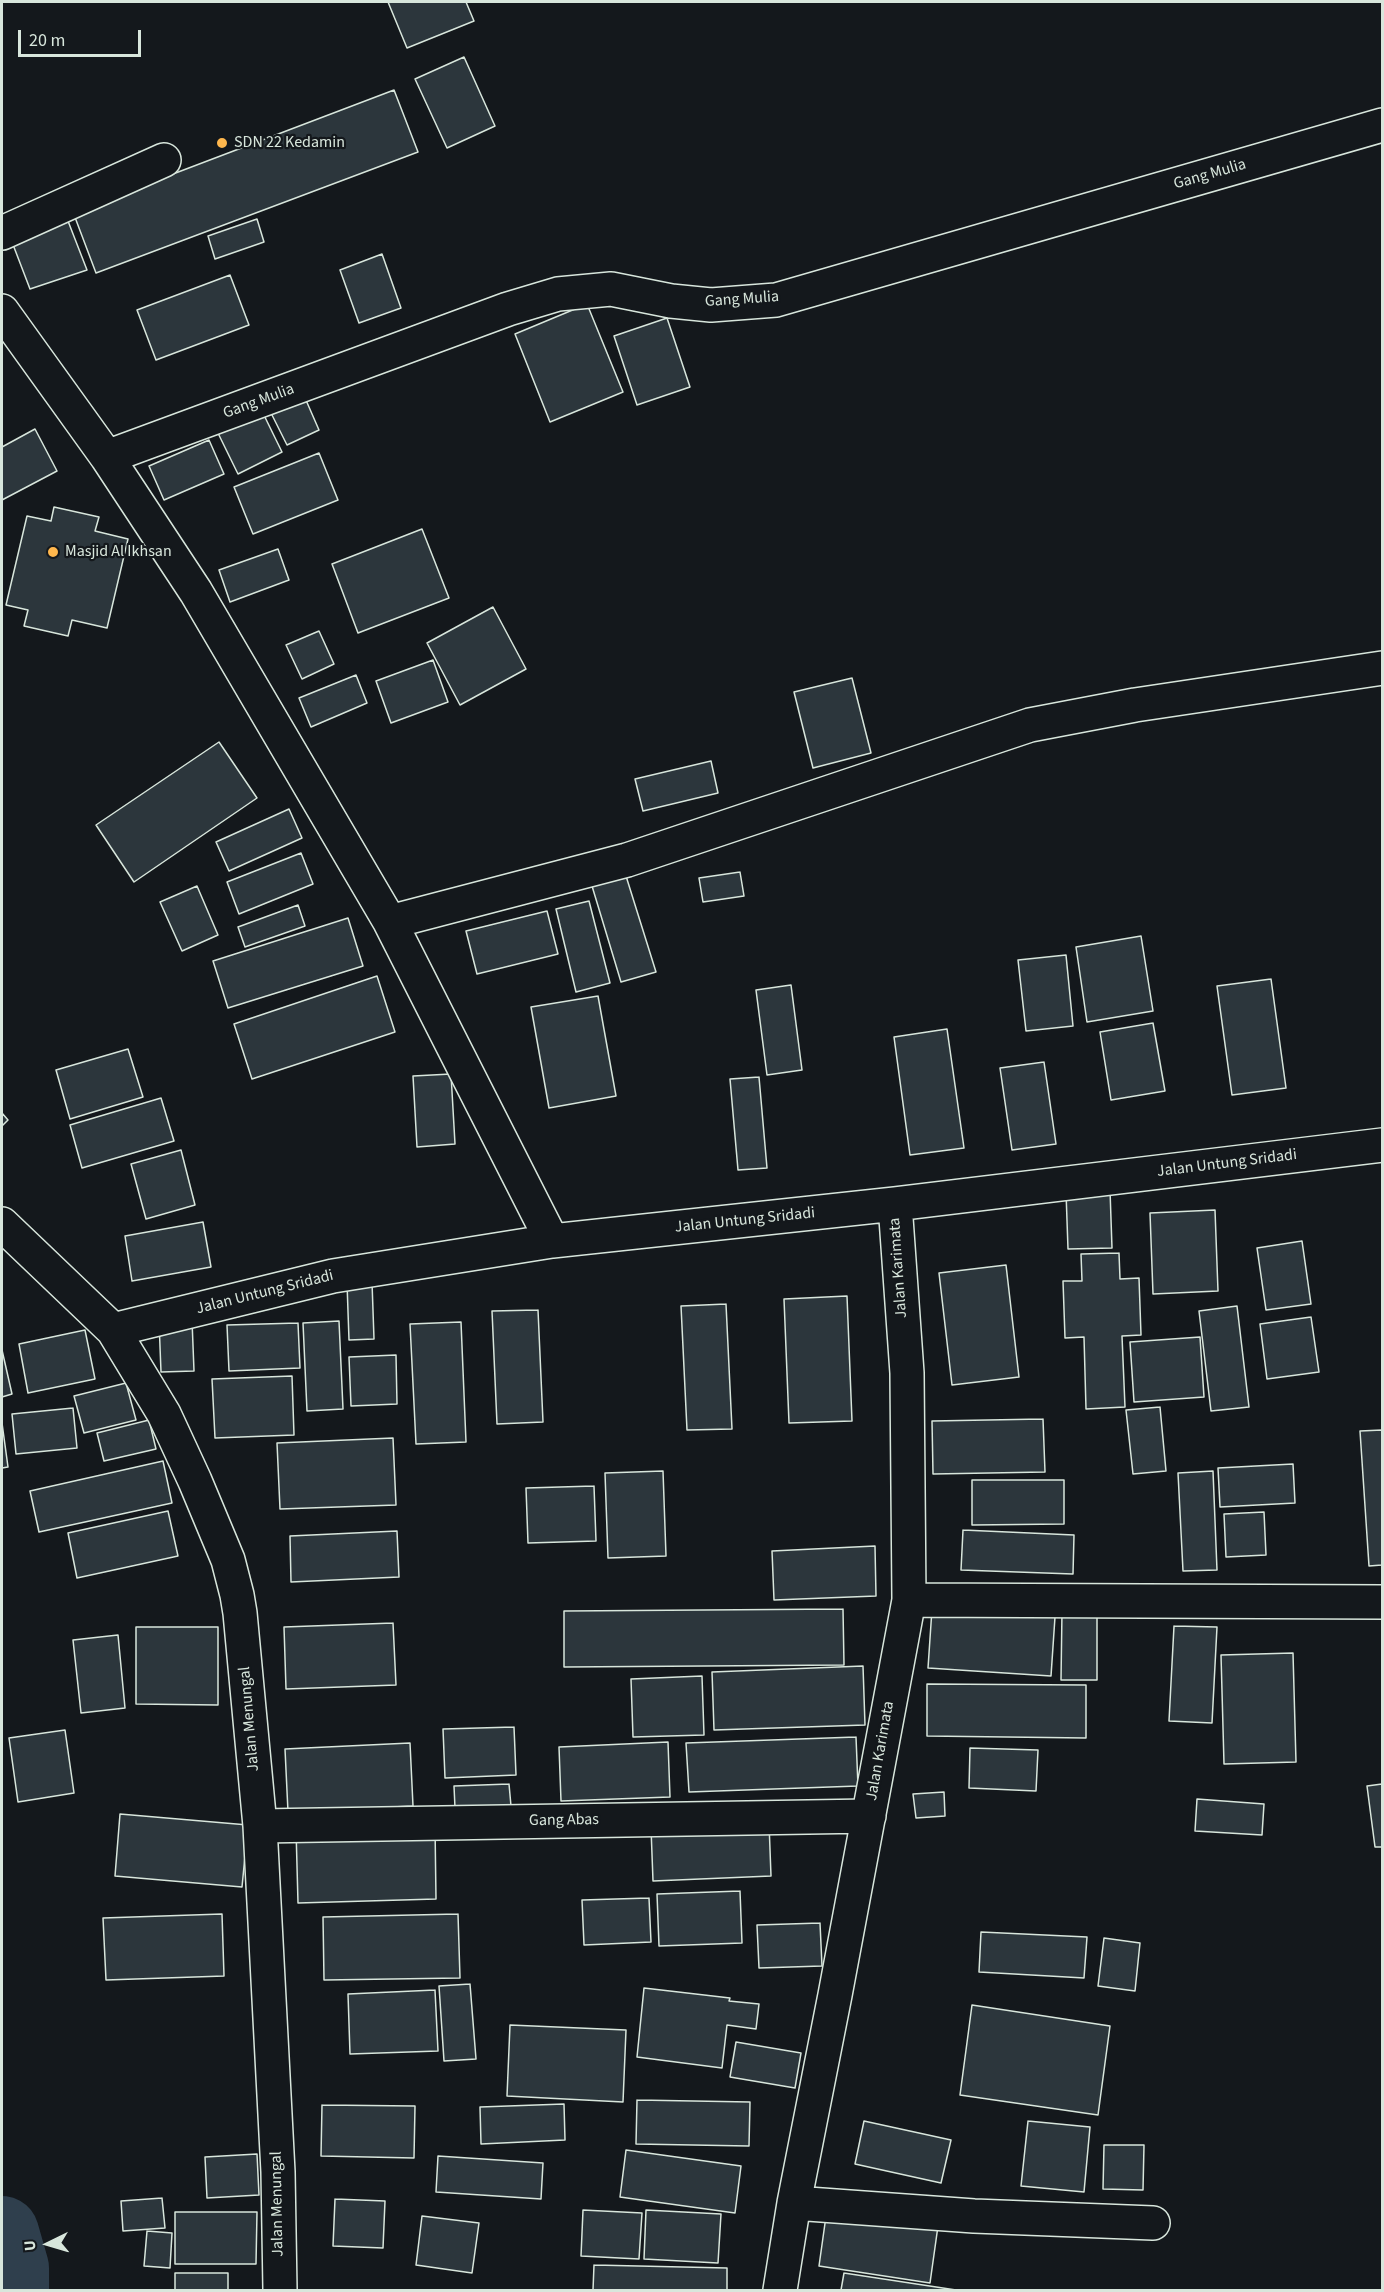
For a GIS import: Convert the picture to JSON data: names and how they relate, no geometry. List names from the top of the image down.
{
  "streets": {
    "street": [
      "Gang Mulia",
      "Jalan Untung Sridadi",
      "Jalan Karimata",
      "Jalan Menungal",
      "Gang Abas"
    ]
  },
  "crossings": [
    ["Jalan Untung Sridadi", "Jalan Karimata"],
    ["Jalan Untung Sridadi", "Jalan Menungal"],
    ["Jalan Karimata", "Gang Abas"],
    ["Jalan Menungal", "Gang Abas"]
  ],
  "places": ["SDN 22 Kedamin", "Masjid Al Ikhsan"],
  "scale_bar": "20 m",
  "north": "left"
}
